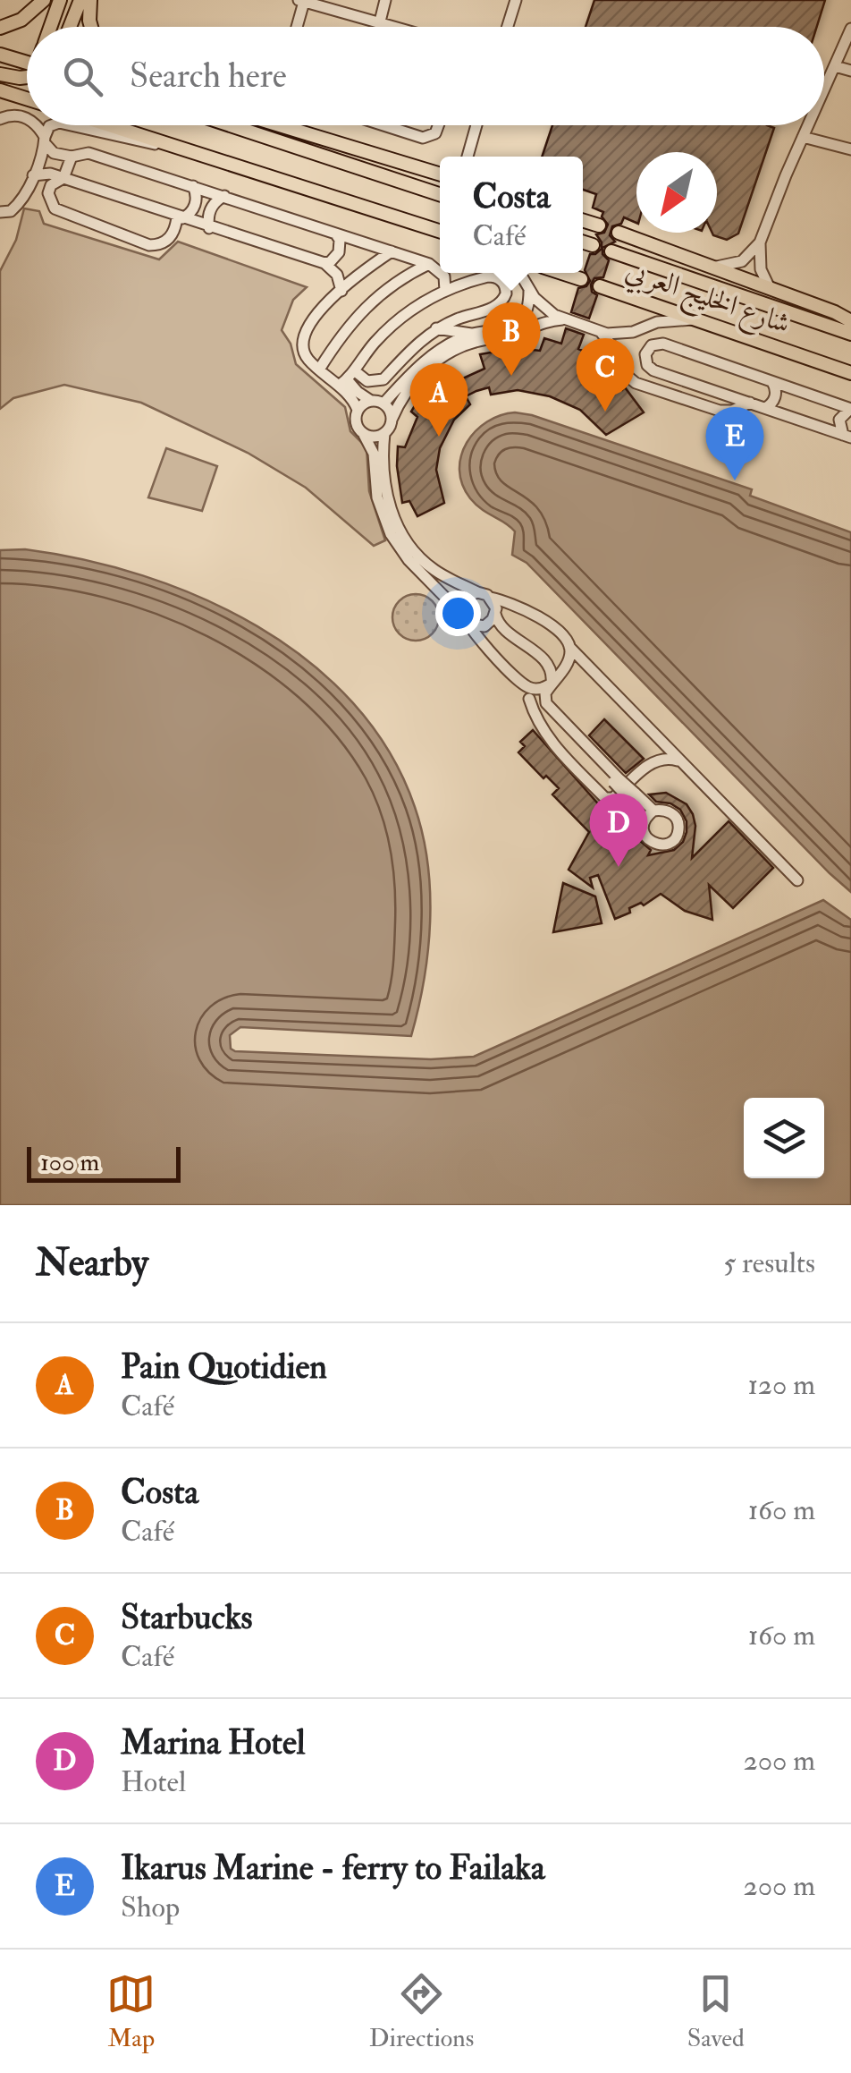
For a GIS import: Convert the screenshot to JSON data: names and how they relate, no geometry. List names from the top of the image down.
{
  "streets": {
    "main road": ["شارع الخليج العربي"]
  },
  "scale_bar": "100 m",
  "north": "bottom left",
  "page": {
    "search": "Search here",
    "popup": ["Costa", "Café"],
    "pins": [
      "B",
      "C",
      "A",
      "E",
      "D"
    ],
    "scale": "100 m",
    "heading": ["Nearby", "5 results"],
    "list": [
      {
        "mark": "A",
        "name": "Pain Quotidien",
        "note": "Café",
        "value": "120 m"
      },
      {
        "mark": "B",
        "name": "Costa",
        "note": "Café",
        "value": "160 m"
      },
      {
        "mark": "C",
        "name": "Starbucks",
        "note": "Café",
        "value": "160 m"
      },
      {
        "mark": "D",
        "name": "Marina Hotel",
        "note": "Hotel",
        "value": "200 m"
      },
      {
        "mark": "E",
        "name": "Ikarus Marine - ferry to Failaka",
        "note": "Shop",
        "value": "200 m"
      }
    ],
    "nav": ["Map", "Directions", "Saved"]
  }
}
